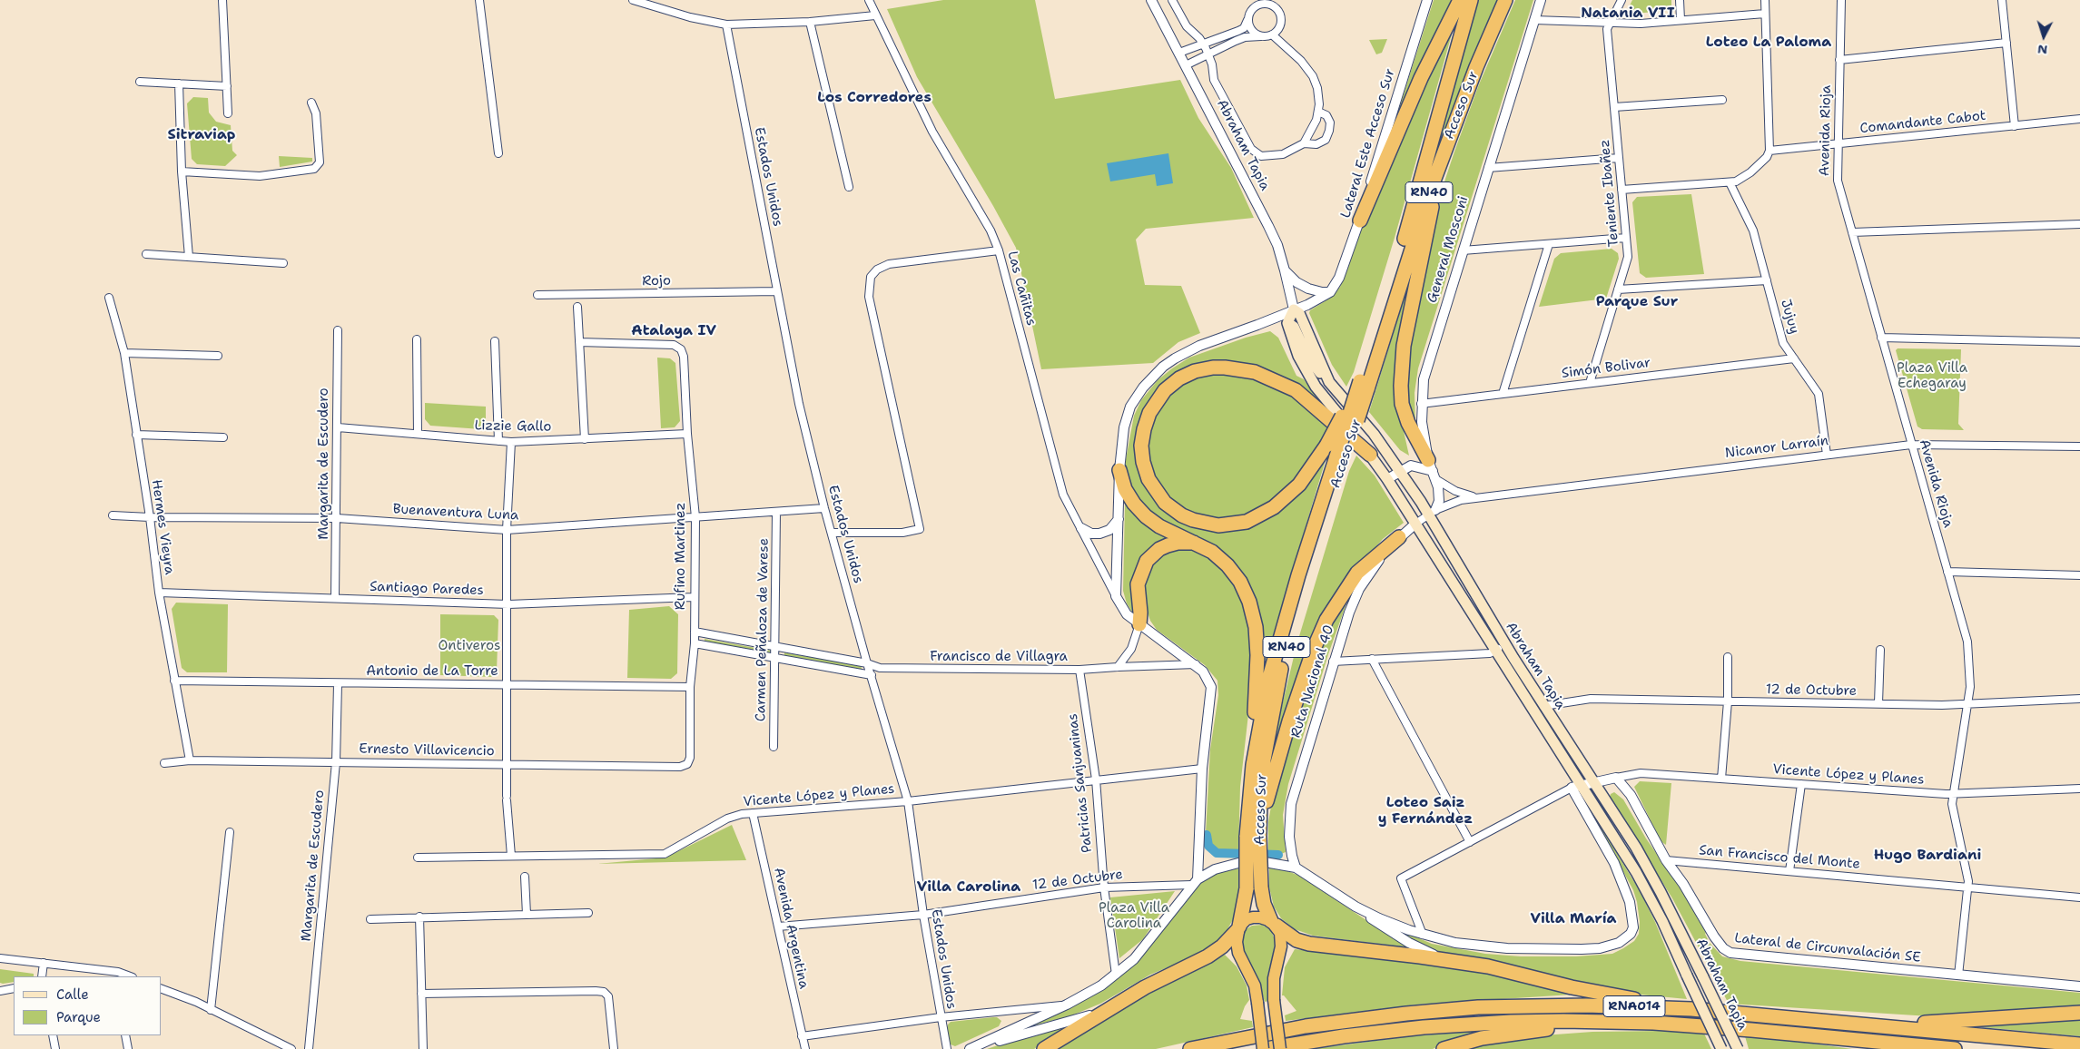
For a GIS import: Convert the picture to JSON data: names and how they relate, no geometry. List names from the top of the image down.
{
  "streets": {
    "highway": ["Acceso Sur", "RN40", "RNA014"],
    "main road": ["Abraham Tapia"],
    "street": [
      "Comandante Cabot",
      "Avenida Rioja",
      "Lateral Este Acceso Sur",
      "Estados Unidos",
      "Teniente Ibañez",
      "General Mosconi",
      "Rojo",
      "Las Cañitas",
      "Jujuy",
      "Simón Bolivar",
      "Lizzie Gallo",
      "Nicanor Larraín",
      "Margarita de Escudero",
      "Buenaventura Luna",
      "Hermes Vieyra",
      "Rufino Martinez",
      "Santiago Paredes",
      "Carmen Peñaloza de Varese",
      "Francisco de Villagra",
      "Antonio de La Torre",
      "Ruta Nacional 40",
      "12 de Octubre",
      "Ernesto Villavicencio",
      "Vicente López y Planes",
      "Patricias Sanjuaninas",
      "San Francisco del Monte",
      "Avenida Argentina",
      "Lateral de Circunvalación SE"
    ]
  },
  "crossings": [
    ["Acceso Sur", "RNA014"],
    ["Comandante Cabot", "Avenida Rioja"],
    ["Avenida Rioja", "Nicanor Larraín"],
    ["Avenida Rioja", "12 de Octubre"],
    ["Avenida Rioja", "Vicente López y Planes"],
    ["Avenida Rioja", "San Francisco del Monte"],
    ["Avenida Rioja", "Lateral de Circunvalación SE"],
    ["Abraham Tapia", "General Mosconi"],
    ["Abraham Tapia", "Nicanor Larraín"],
    ["Abraham Tapia", "Ruta Nacional 40"],
    ["Abraham Tapia", "12 de Octubre"],
    ["Estados Unidos", "Rojo"],
    ["Estados Unidos", "Buenaventura Luna"],
    ["Estados Unidos", "Francisco de Villagra"],
    ["Estados Unidos", "12 de Octubre"],
    ["Estados Unidos", "Vicente López y Planes"],
    ["Teniente Ibañez", "Simón Bolivar"],
    ["General Mosconi", "Simón Bolivar"],
    ["General Mosconi", "Nicanor Larraín"],
    ["Jujuy", "Simón Bolivar"],
    ["Jujuy", "Nicanor Larraín"],
    ["Lizzie Gallo", "Margarita de Escudero"],
    ["Lizzie Gallo", "Rufino Martinez"],
    ["Nicanor Larraín", "Ruta Nacional 40"],
    ["Margarita de Escudero", "Buenaventura Luna"],
    ["Margarita de Escudero", "Santiago Paredes"],
    ["Margarita de Escudero", "Antonio de La Torre"],
    ["Margarita de Escudero", "Ernesto Villavicencio"],
    ["Buenaventura Luna", "Hermes Vieyra"],
    ["Buenaventura Luna", "Rufino Martinez"],
    ["Buenaventura Luna", "Carmen Peñaloza de Varese"],
    ["Hermes Vieyra", "Santiago Paredes"],
    ["Hermes Vieyra", "Antonio de La Torre"],
    ["Hermes Vieyra", "Ernesto Villavicencio"],
    ["Rufino Martinez", "Santiago Paredes"],
    ["Rufino Martinez", "Francisco de Villagra"],
    ["Rufino Martinez", "Antonio de La Torre"],
    ["Rufino Martinez", "Ernesto Villavicencio"],
    ["Carmen Peñaloza de Varese", "Francisco de Villagra"],
    ["Francisco de Villagra", "Patricias Sanjuaninas"],
    ["12 de Octubre", "Patricias Sanjuaninas"],
    ["12 de Octubre", "Avenida Argentina"],
    ["Vicente López y Planes", "Patricias Sanjuaninas"],
    ["Vicente López y Planes", "Avenida Argentina"],
    ["Vicente López y Planes", "Lateral de Circunvalación SE"],
    ["San Francisco del Monte", "Lateral de Circunvalación SE"]
  ],
  "districts": [
    "Natania VII",
    "Loteo La Paloma",
    "Los Corredores",
    "Sitraviap",
    "Parque Sur",
    "Atalaya IV",
    "Loteo Saiz y Fernández",
    "Hugo Bardiani",
    "Villa Carolina",
    "Villa María"
  ],
  "parks": ["Plaza Villa Echegaray", "Ontiveros", "Plaza Villa Carolina"],
  "legend": ["Calle", "Parque"],
  "north": "bottom"
}
